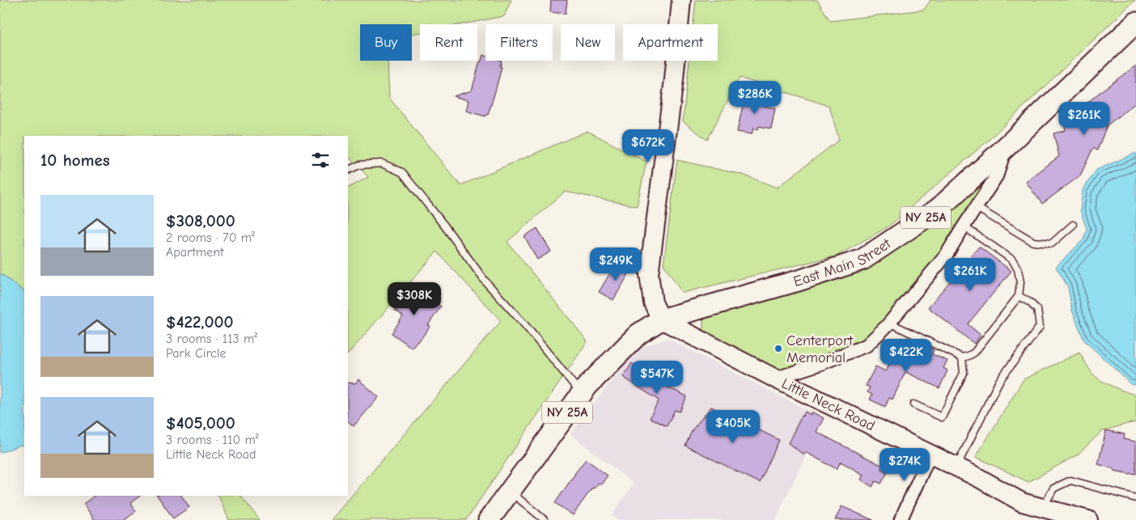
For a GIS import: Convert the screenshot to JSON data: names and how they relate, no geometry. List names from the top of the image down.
{
  "streets": {
    "main road": ["NY 25A", "East Main Street"],
    "street": ["Little Neck Road"]
  },
  "crossings": [
    ["NY 25A", "East Main Street"],
    ["NY 25A", "Little Neck Road"],
    ["East Main Street", "Little Neck Road"]
  ],
  "places": ["Centerport Memorial"],
  "page": {
    "chip": [
      "Buy",
      "Rent",
      "Filters",
      "New",
      "Apartment"
    ],
    "price": [
      "$286K",
      "$261K",
      "$672K",
      "$249K",
      "$261K",
      "$308K",
      "$422K",
      "$547K",
      "$405K",
      "$274K"
    ],
    "heading": "10 homes",
    "list": [
      {
        "name": "$308,000",
        "note": "2 rooms · 70 m² · Apartment"
      },
      {
        "name": "$422,000",
        "note": "3 rooms · 113 m² · Park Circle"
      },
      {
        "name": "$405,000",
        "note": "3 rooms · 110 m² · Little Neck Road"
      }
    ]
  }
}
